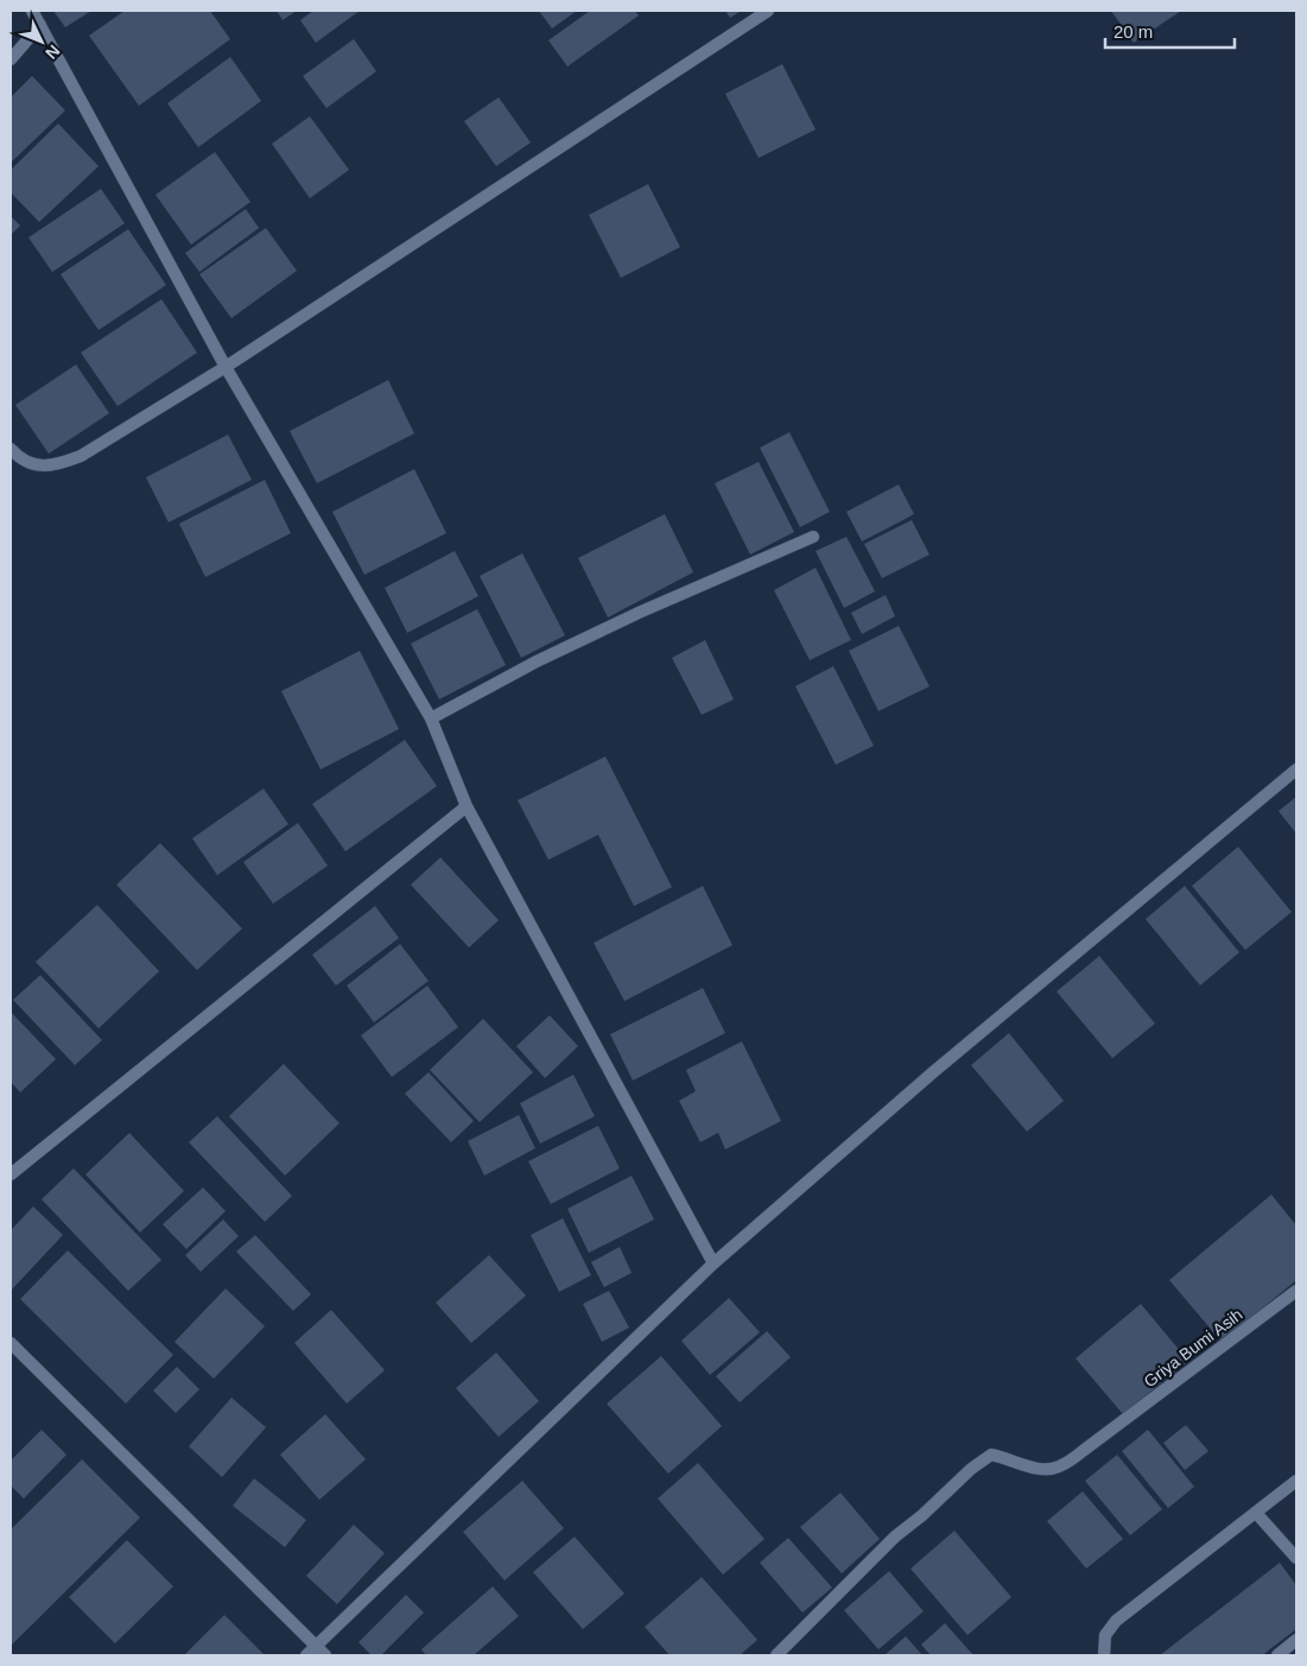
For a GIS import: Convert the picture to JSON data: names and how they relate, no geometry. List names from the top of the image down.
{
  "streets": {
    "street": ["Griya Bumi Asih"]
  },
  "scale_bar": "20 m",
  "north": "bottom right"
}
